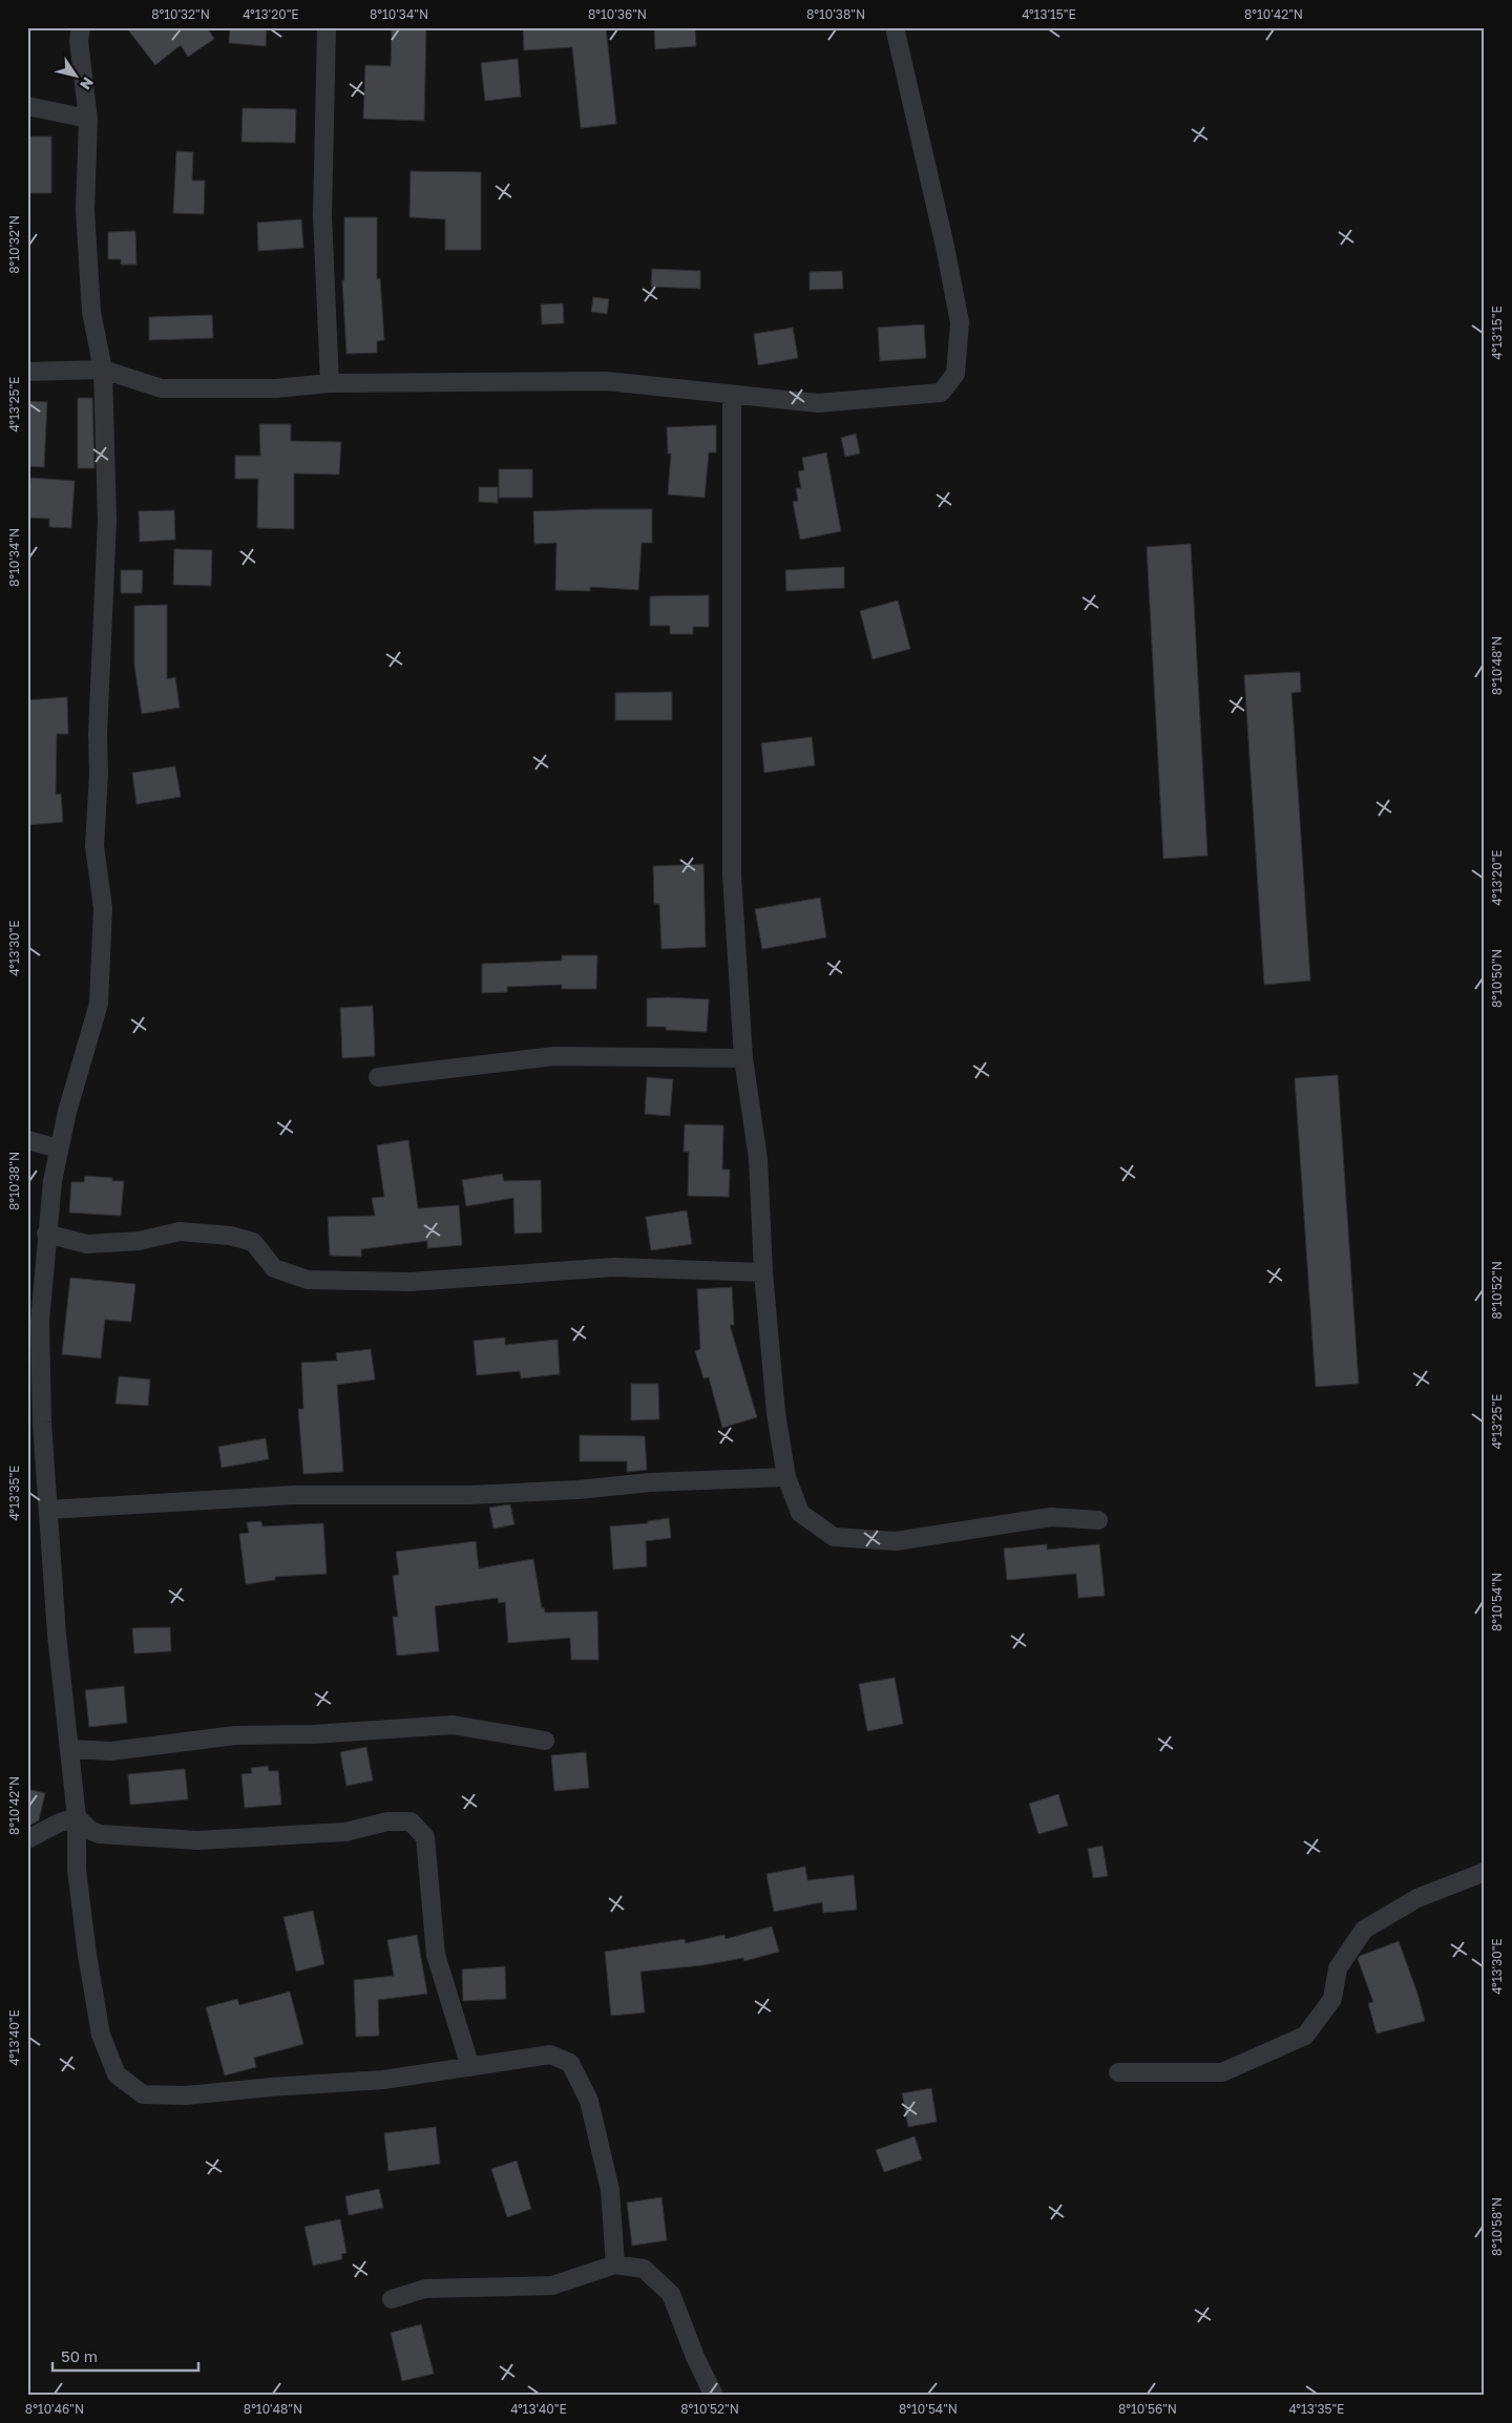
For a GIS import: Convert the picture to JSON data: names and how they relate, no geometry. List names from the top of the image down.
{
  "scale_bar": "50 m",
  "north": "bottom right",
  "coordinates": [
    "8°10'32\"N",
    "4°13'20\"E",
    "8°10'34\"N",
    "8°10'36\"N",
    "8°10'38\"N",
    "4°13'15\"E",
    "8°10'42\"N",
    "4°13'25\"E",
    "8°10'48\"N",
    "4°13'30\"E",
    "8°10'50\"N",
    "8°10'52\"N",
    "4°13'35\"E",
    "8°10'54\"N",
    "4°13'40\"E",
    "8°10'58\"N",
    "8°10'46\"N",
    "8°10'56\"N"
  ]
}
